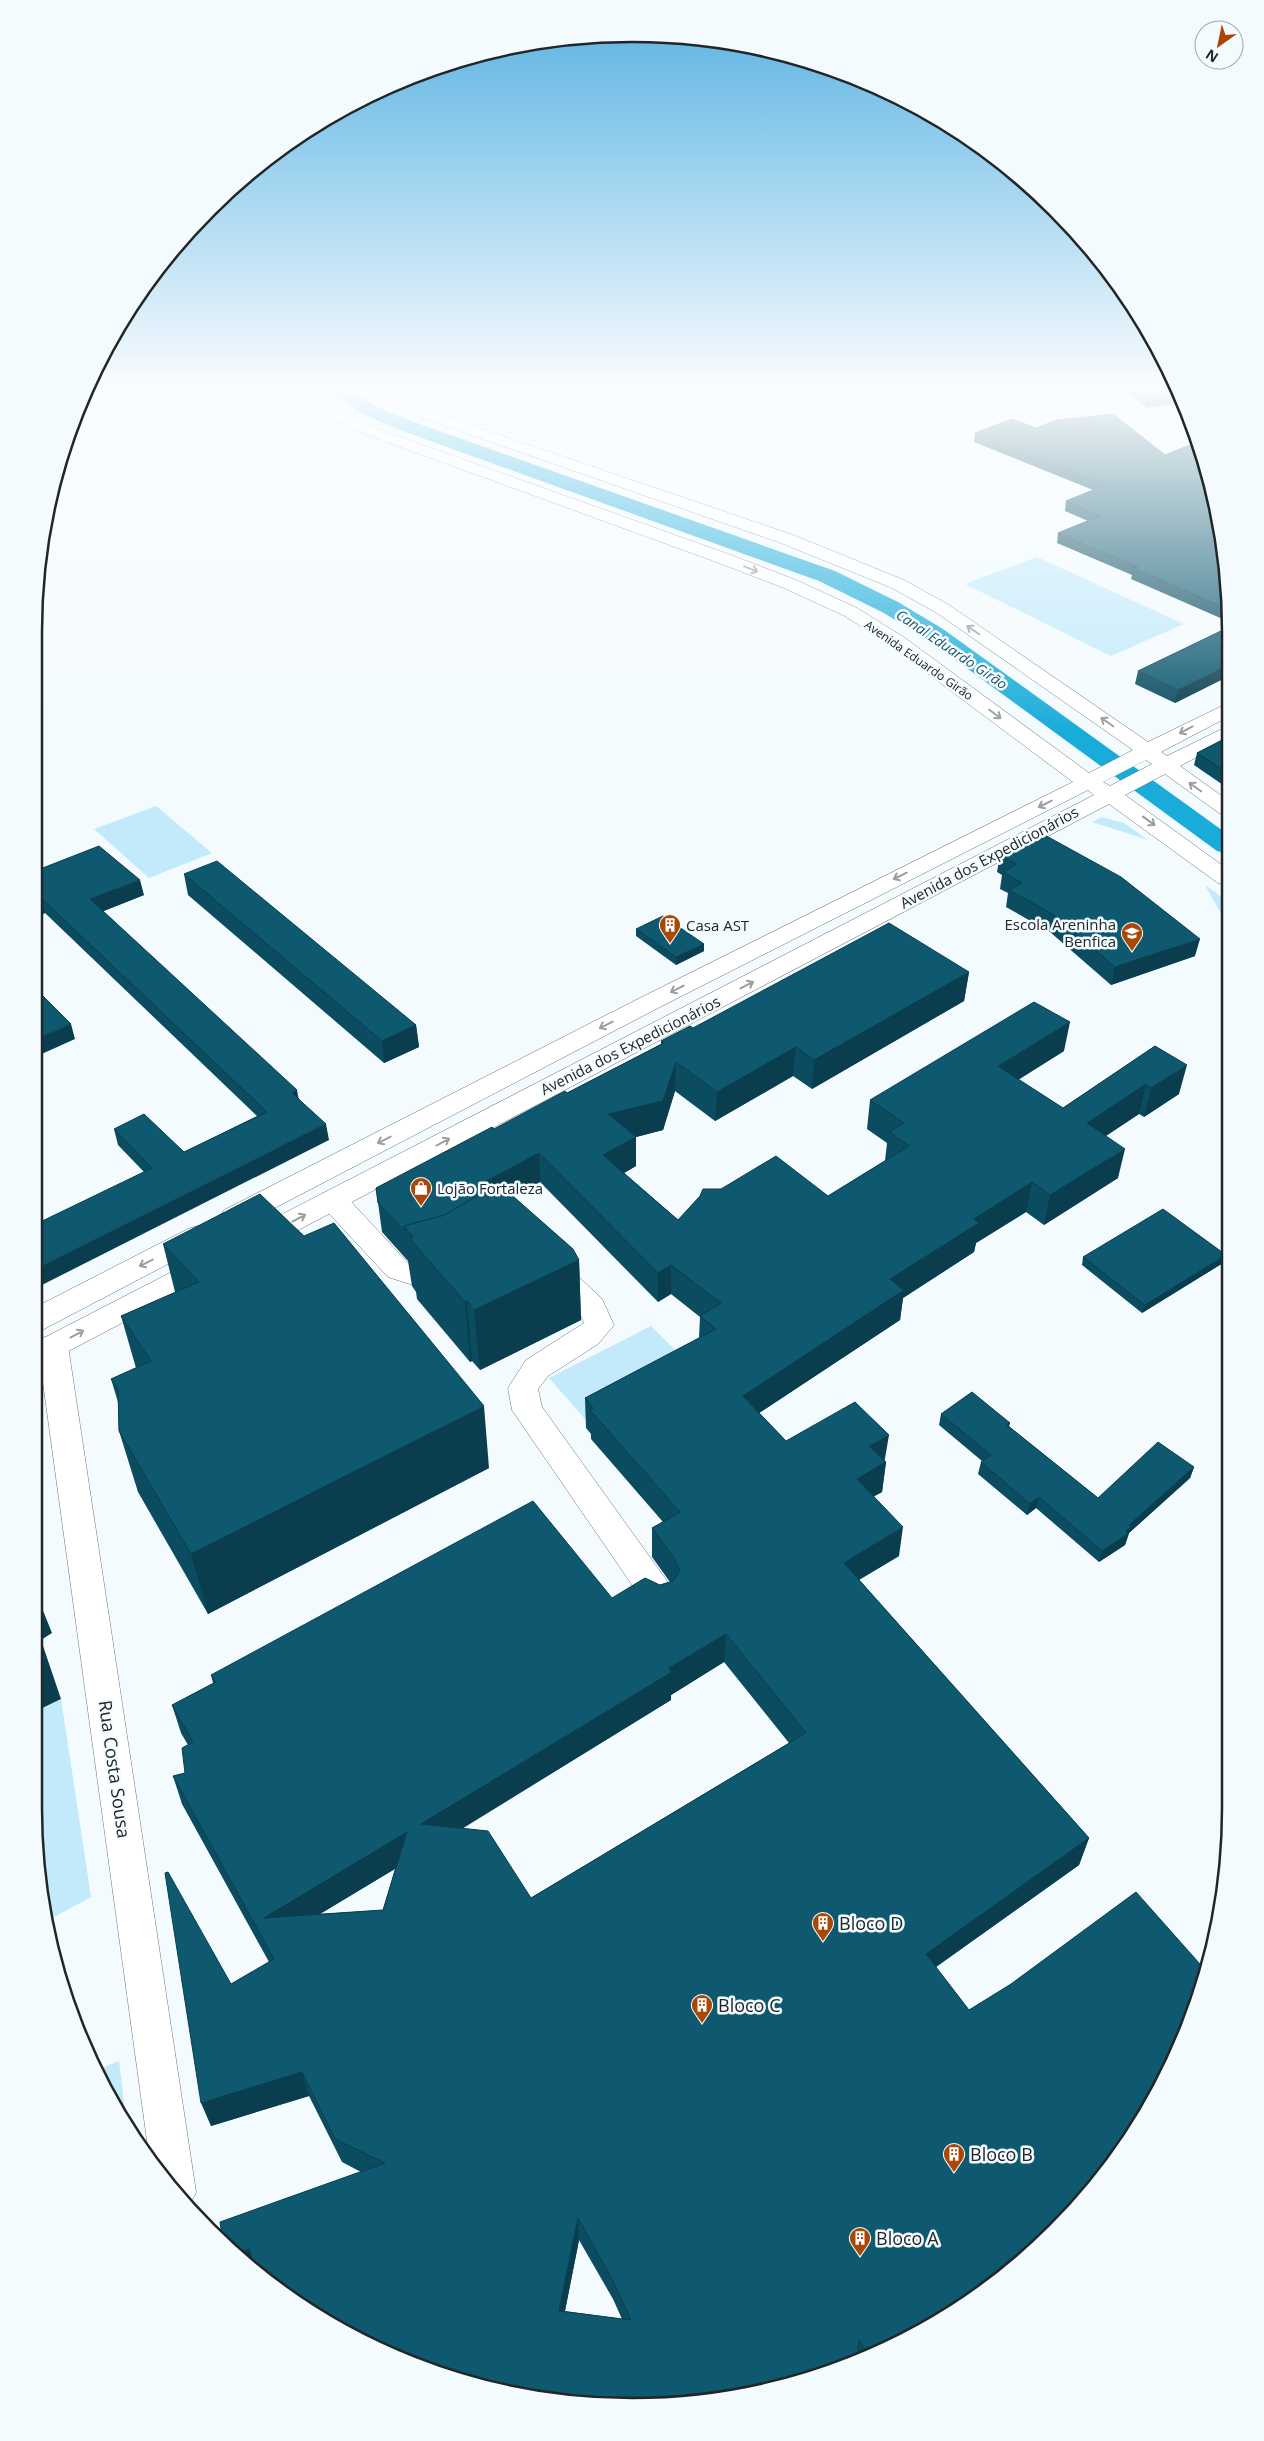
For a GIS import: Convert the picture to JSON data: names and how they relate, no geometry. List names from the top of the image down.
{
  "streets": {
    "main road": ["Avenida Eduardo Girão", "Avenida dos Expedicionários", "Rua Costa Sousa"]
  },
  "crossings": [
    ["Avenida Eduardo Girão", "Avenida dos Expedicionários"]
  ],
  "water": ["Canal Eduardo Girão"],
  "places": {
    "building": [
      "Casa AST",
      "Bloco D",
      "Bloco C",
      "Bloco B",
      "Bloco A"
    ],
    "school or university": ["Escola Areninha Benfica"],
    "shop": ["Lojão Fortaleza"]
  },
  "north": "bottom left"
}
